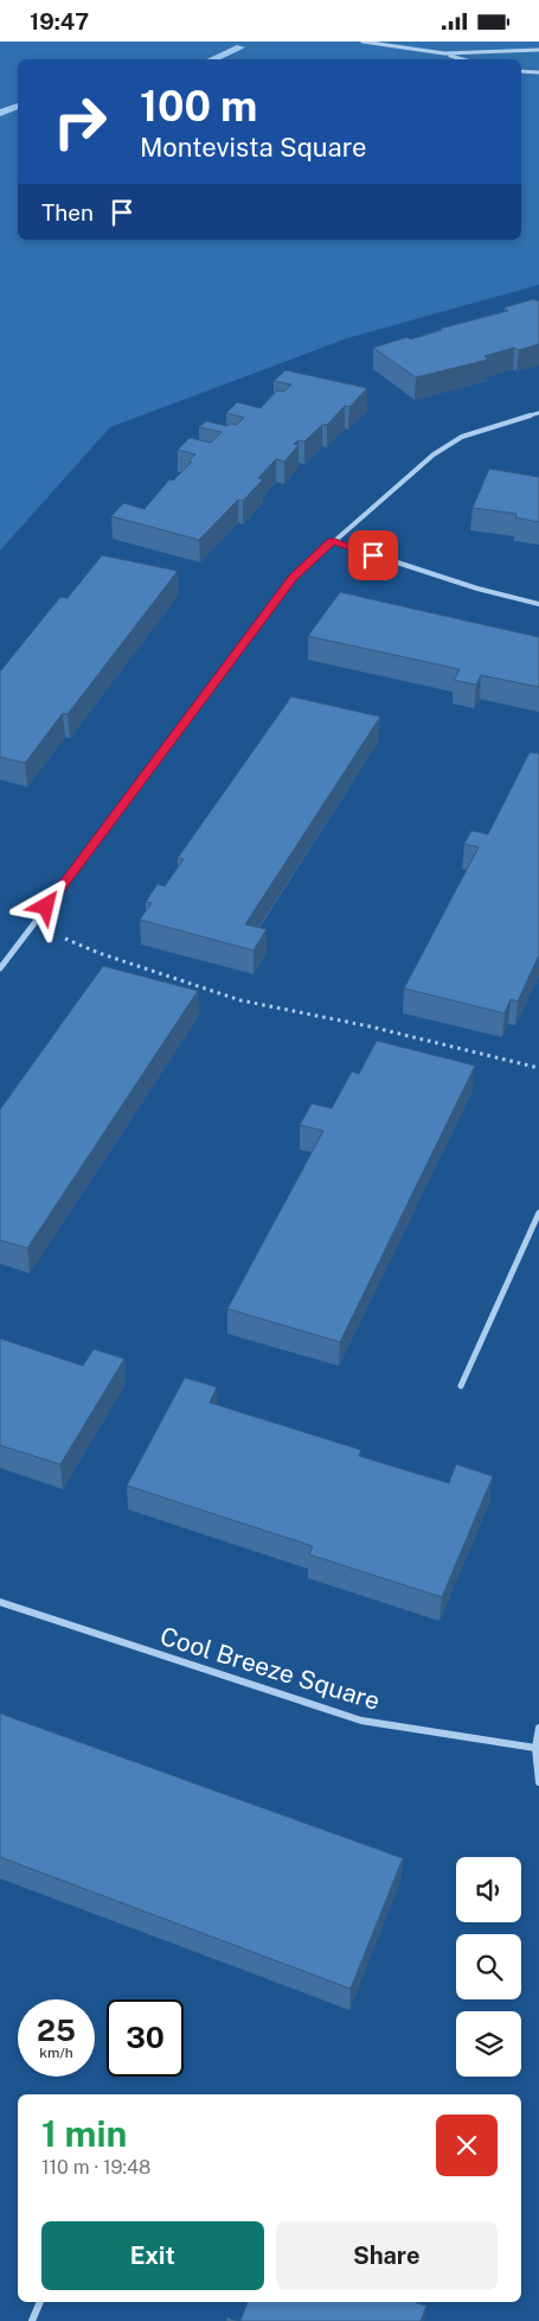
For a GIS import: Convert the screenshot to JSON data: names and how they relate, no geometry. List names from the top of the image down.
{
  "streets": {
    "street": ["Cool Breeze Square"]
  },
  "page": {
    "status": "19:47",
    "turn": ["100 m", "Montevista Square"],
    "then": "Then",
    "speed": "25 km/h",
    "limit": "30",
    "heading": ["1 min", "110 m · 19:48"],
    "buttons": ["Exit", "Share"]
  }
}
